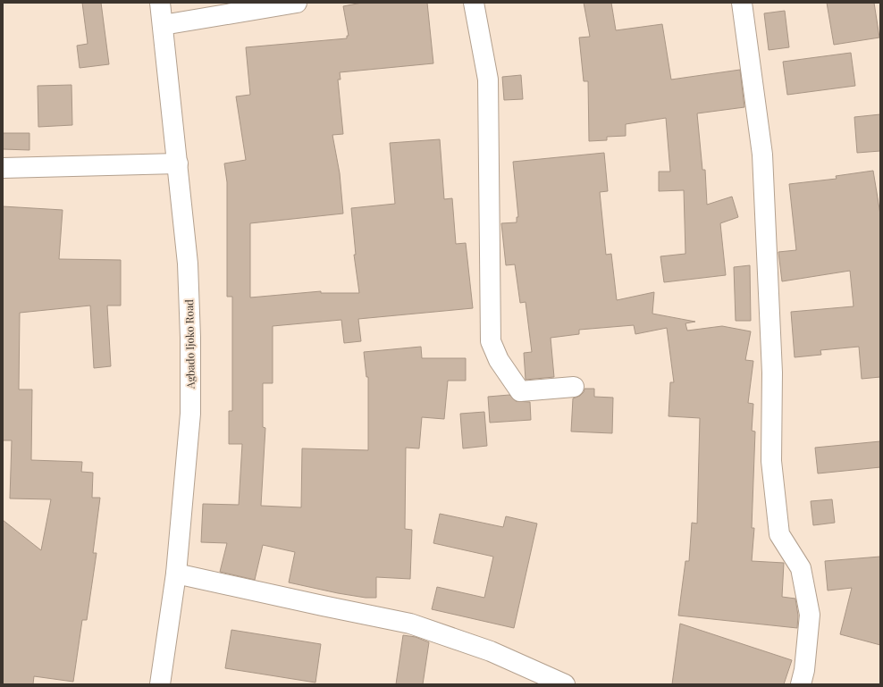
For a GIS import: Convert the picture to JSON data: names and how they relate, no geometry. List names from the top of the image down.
{
  "streets": {
    "street": ["Agbado Ijoko Road"]
  }
}
